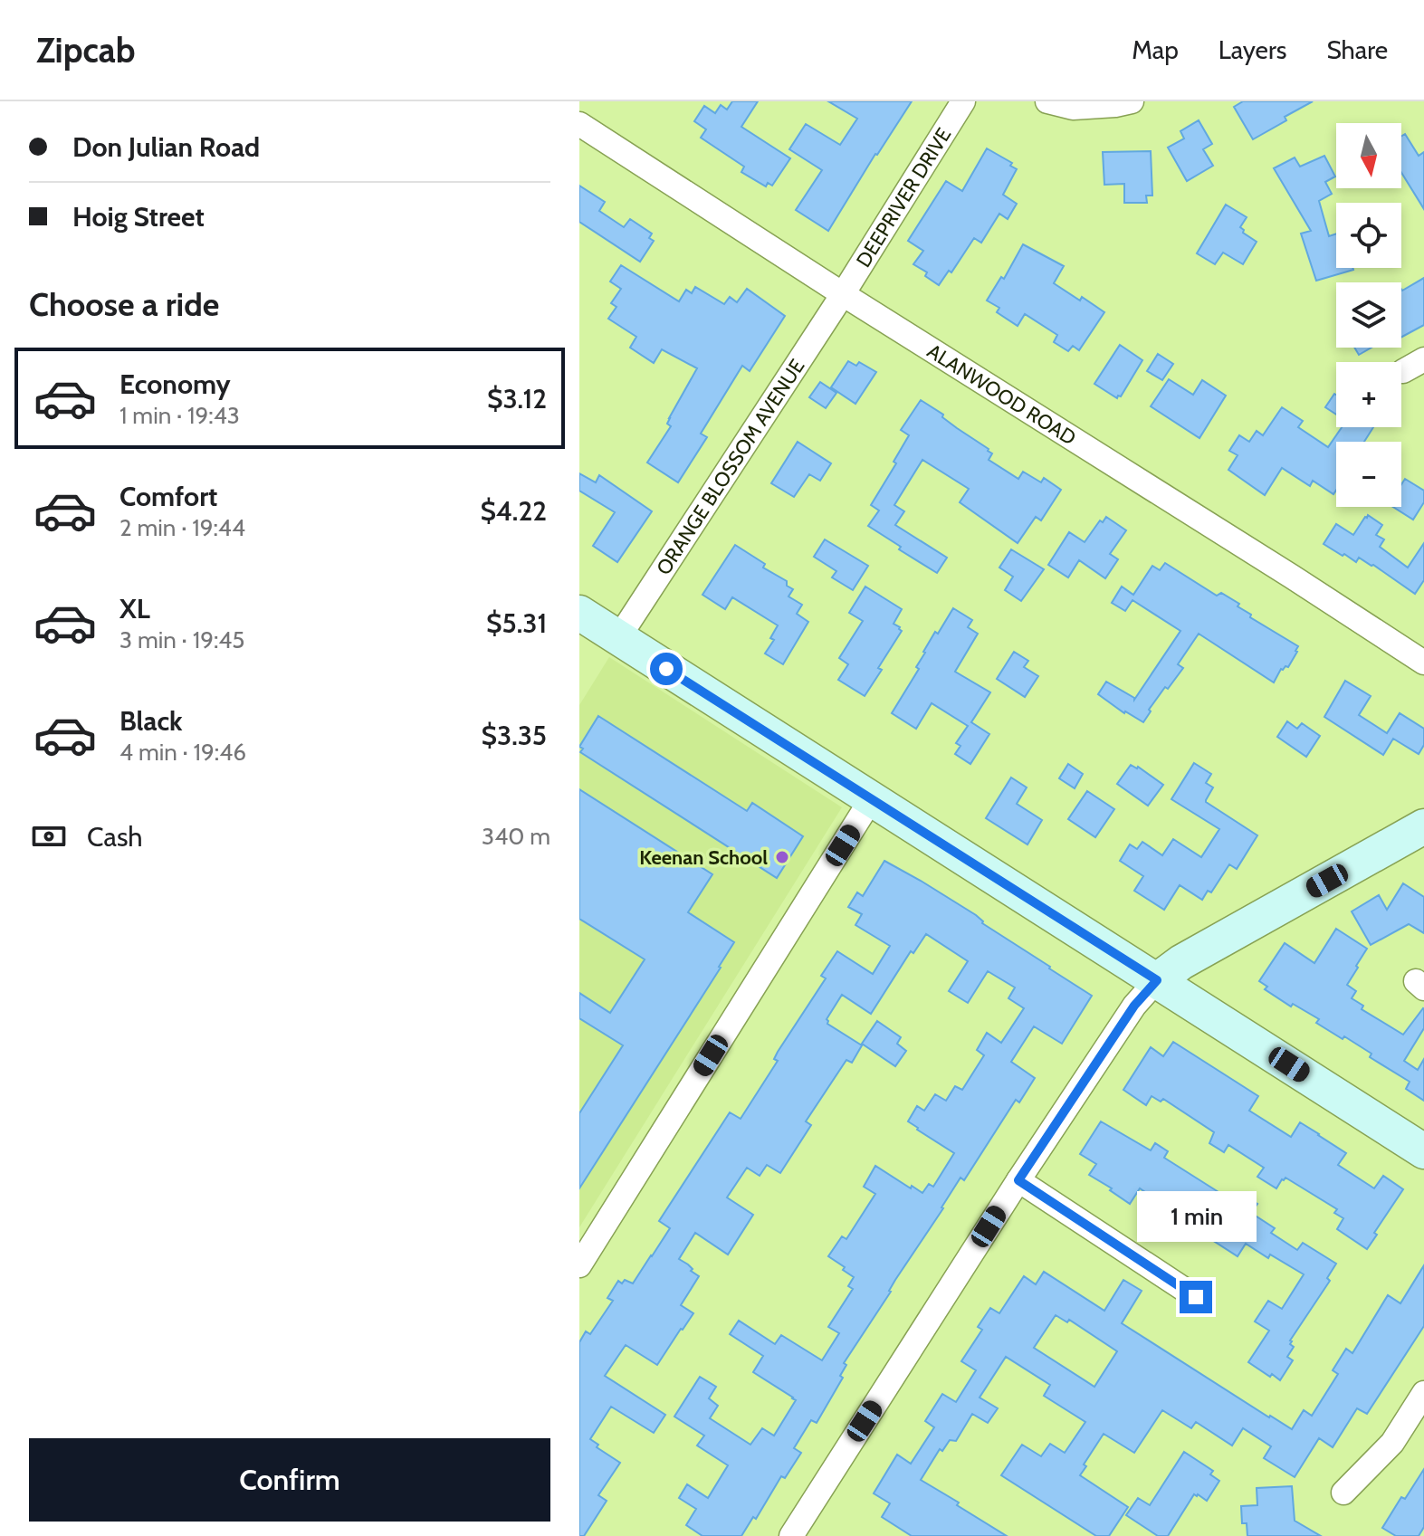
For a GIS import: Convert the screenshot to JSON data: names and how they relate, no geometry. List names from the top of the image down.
{
  "streets": {
    "street": ["DEEPRIVER DRIVE", "ALANWOOD ROAD", "ORANGE BLOSSOM AVENUE"]
  },
  "crossings": [
    ["DEEPRIVER DRIVE", "ALANWOOD ROAD"],
    ["DEEPRIVER DRIVE", "ORANGE BLOSSOM AVENUE"],
    ["ALANWOOD ROAD", "ORANGE BLOSSOM AVENUE"]
  ],
  "places": ["Keenan School"],
  "north": "bottom",
  "page": {
    "header": "Zipcab",
    "nav": ["Map", "Layers", "Share"],
    "banner": ["Don Julian Road", "Hoig Street"],
    "map_buttons": ["+", "−"],
    "heading": "Choose a ride",
    "list": [
      {
        "name": "Economy",
        "note": "1 min · 19:43",
        "value": "$3.12"
      },
      {
        "name": "Comfort",
        "note": "2 min · 19:44",
        "value": "$4.22"
      },
      {
        "name": "XL",
        "note": "3 min · 19:45",
        "value": "$5.31"
      },
      {
        "name": "Black",
        "note": "4 min · 19:46",
        "value": "$3.35"
      }
    ],
    "pay": ["Cash", "340 m"],
    "bubble": "1 min",
    "buttons": "Confirm"
  }
}
